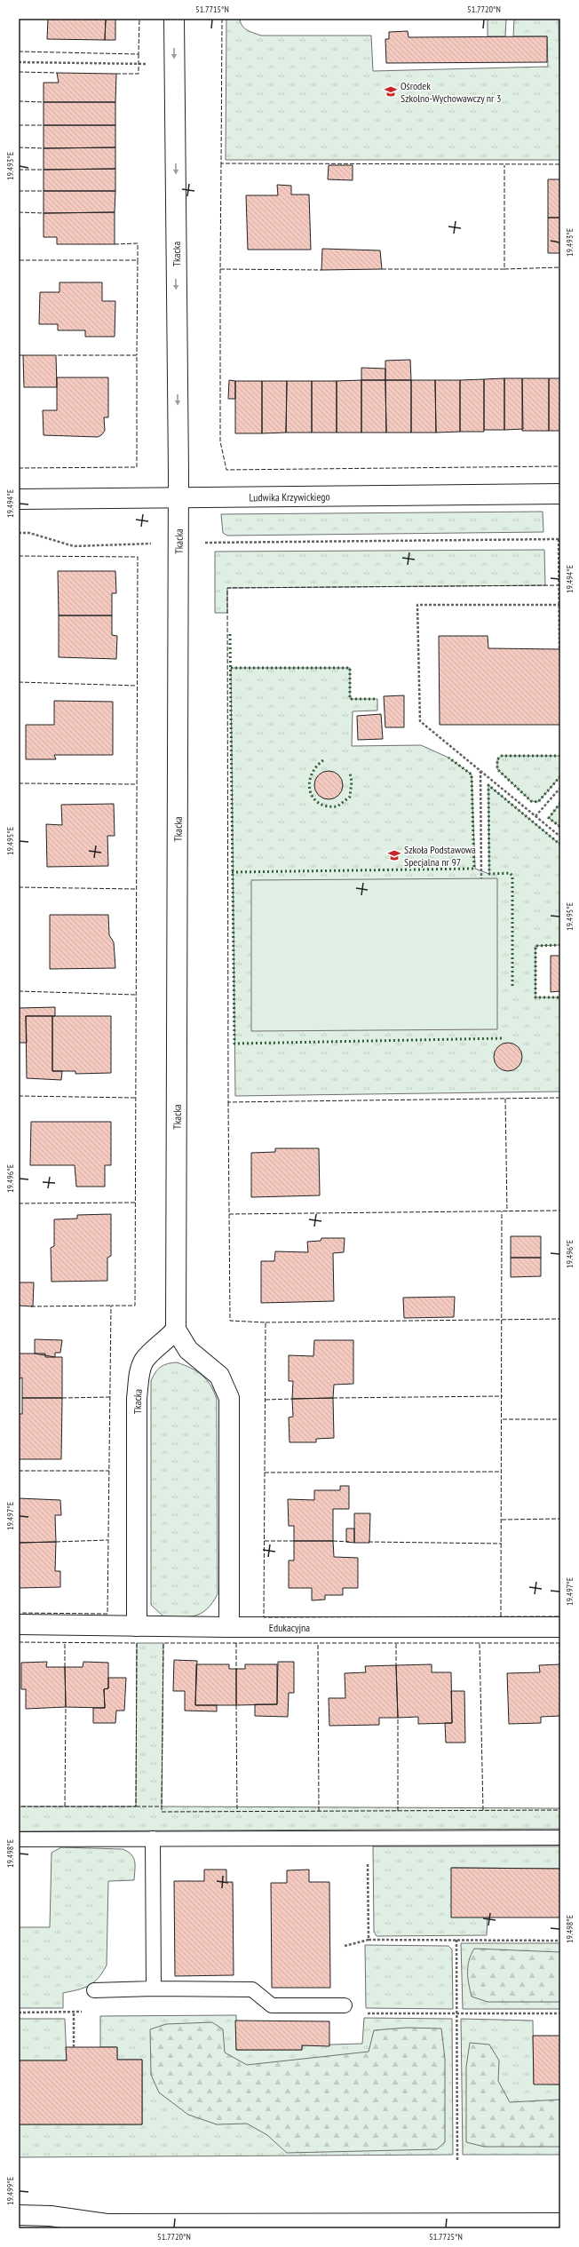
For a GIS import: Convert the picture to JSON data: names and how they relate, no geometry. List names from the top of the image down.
{
  "streets": {
    "street": ["Tkacka", "Ludwika Krzywickiego", "Edukacyjna"]
  },
  "crossings": [
    ["Tkacka", "Ludwika Krzywickiego"],
    ["Tkacka", "Edukacyjna"]
  ],
  "places": {
    "school or university": ["Ośrodek Szkolno-Wychowawczy nr 3", "Szkoła Podstawowa Specjalna nr 97"]
  },
  "coordinates": [
    "51.7715°N",
    "51.7720°N",
    "19.493°E",
    "19.494°E",
    "19.495°E",
    "19.496°E",
    "19.497°E",
    "19.498°E",
    "19.499°E",
    "51.7725°N"
  ]
}
